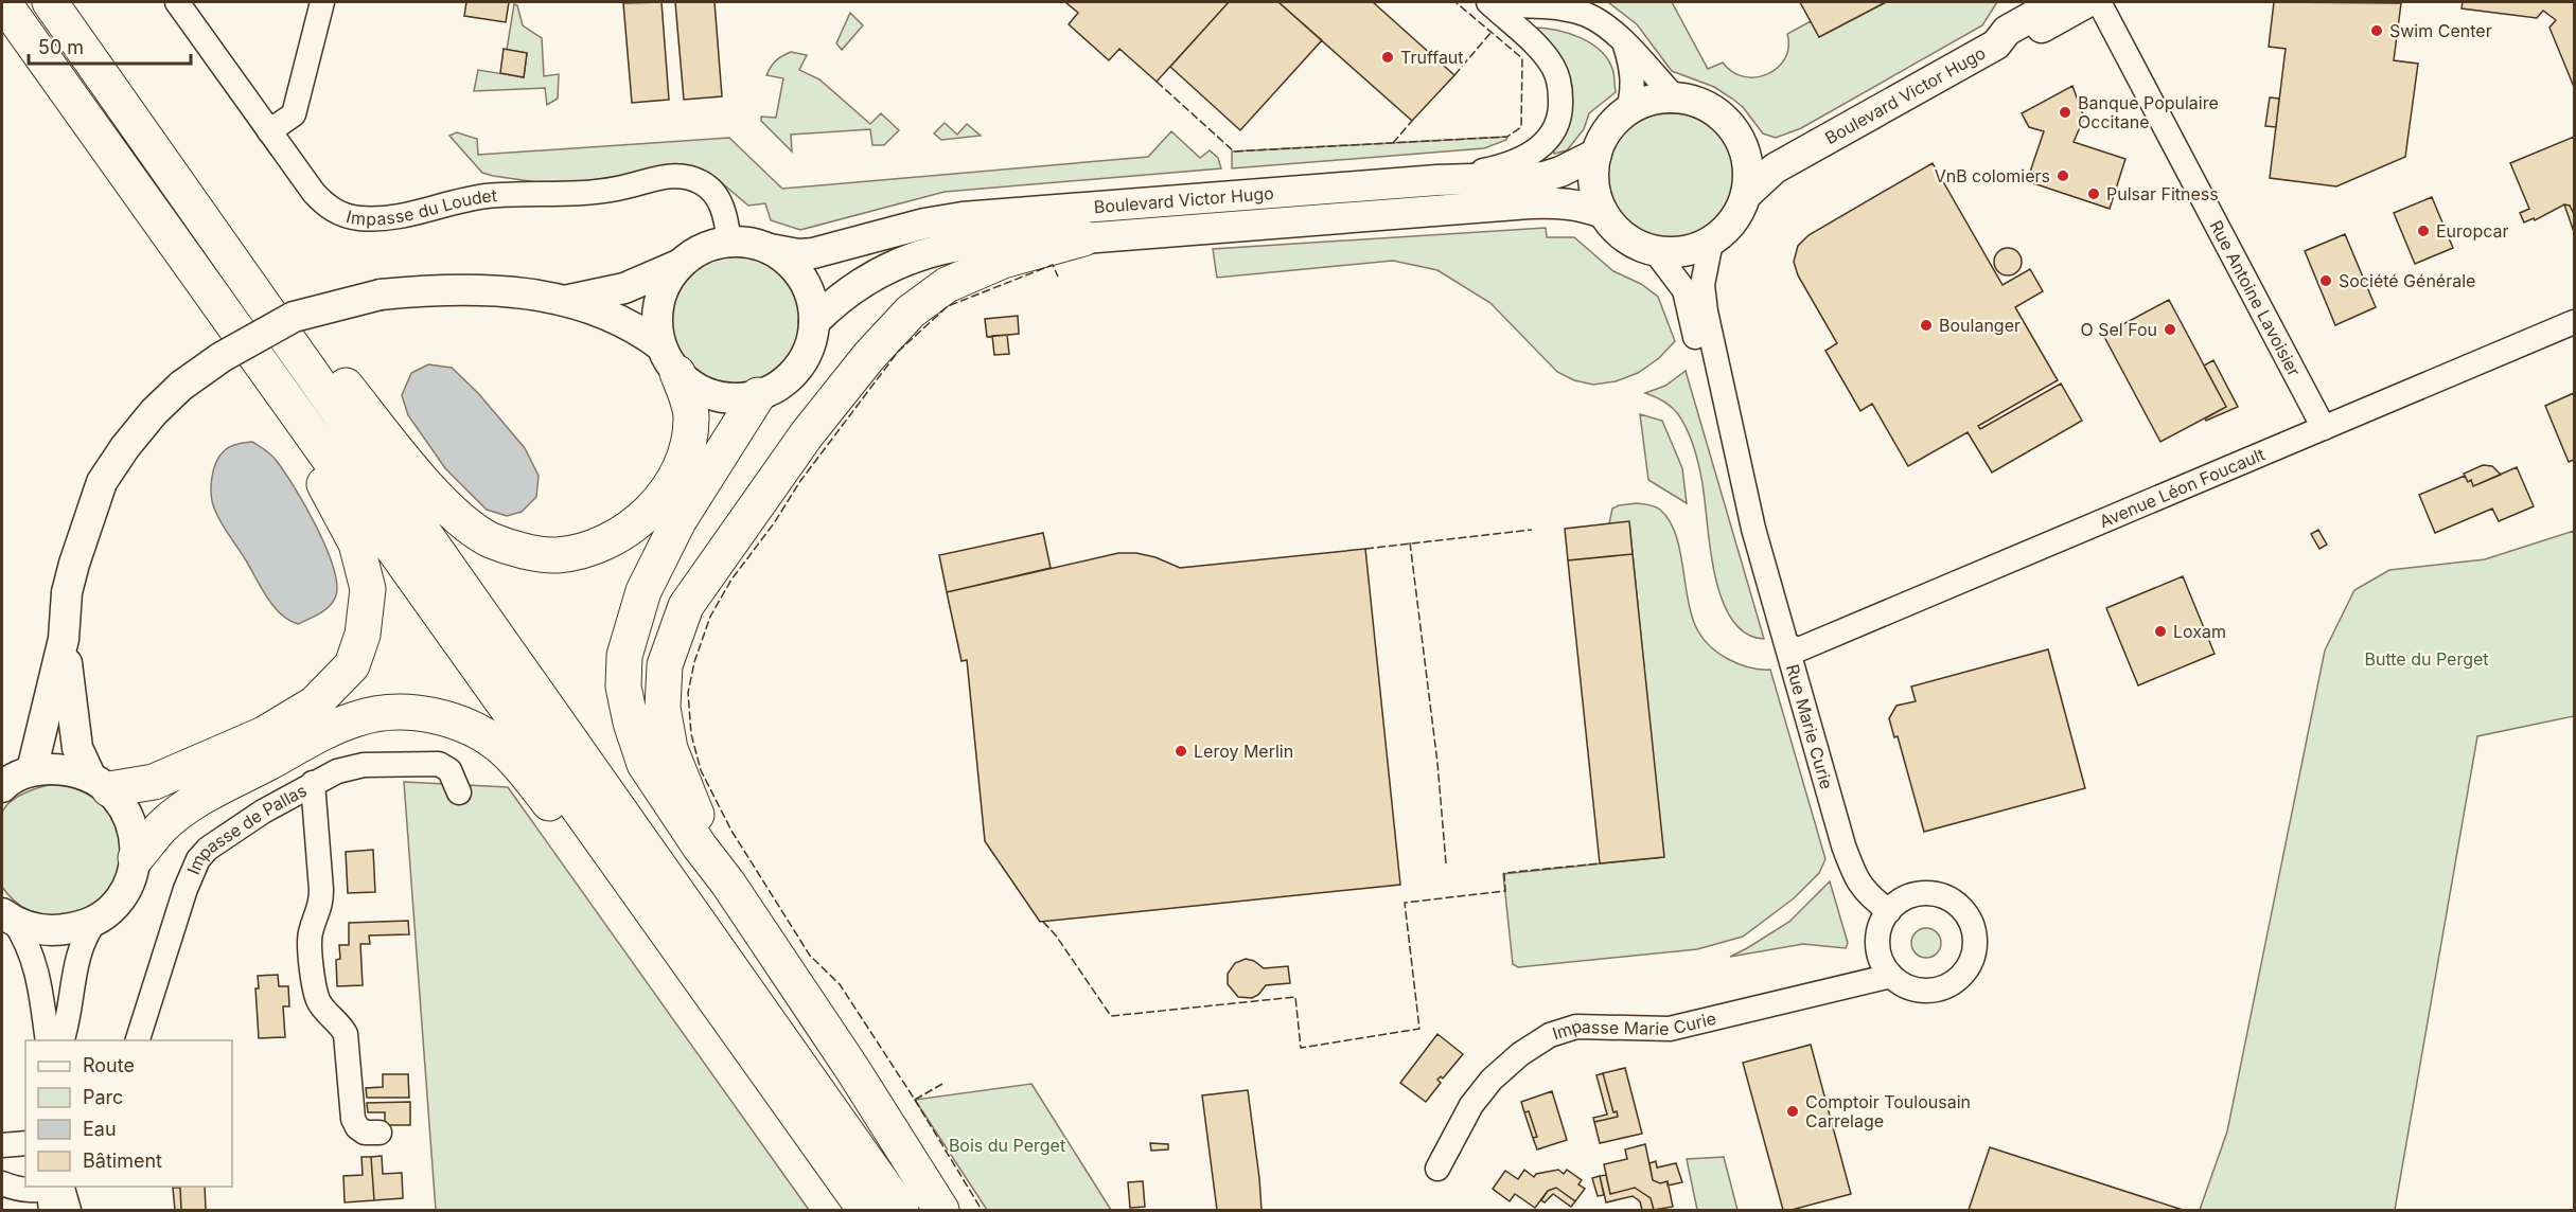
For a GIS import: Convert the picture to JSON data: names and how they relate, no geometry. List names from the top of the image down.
{
  "streets": {
    "main road": ["Boulevard Victor Hugo"],
    "street": [
      "Impasse du Loudet",
      "Rue Antoine Lavoisier",
      "Avenue Léon Foucault",
      "Rue Marie Curie",
      "Impasse de Pallas",
      "Impasse Marie Curie"
    ]
  },
  "crossings": [
    ["Boulevard Victor Hugo", "Impasse du Loudet"],
    ["Boulevard Victor Hugo", "Rue Marie Curie"],
    ["Rue Antoine Lavoisier", "Avenue Léon Foucault"],
    ["Avenue Léon Foucault", "Rue Marie Curie"],
    ["Rue Marie Curie", "Impasse Marie Curie"]
  ],
  "parks": ["Butte du Perget", "Bois du Perget"],
  "places": [
    "Swim Center",
    "Truffaut",
    "Banque Populaire Occitane",
    "VnB colomiers",
    "Pulsar Fitness",
    "Europcar",
    "Société Générale",
    "Boulanger",
    "O Sel Fou",
    "Loxam",
    "Leroy Merlin",
    "Comptoir Toulousain Carrelage"
  ],
  "legend": [
    "Route",
    "Parc",
    "Eau",
    "Bâtiment"
  ],
  "scale_bar": "50 m"
}
